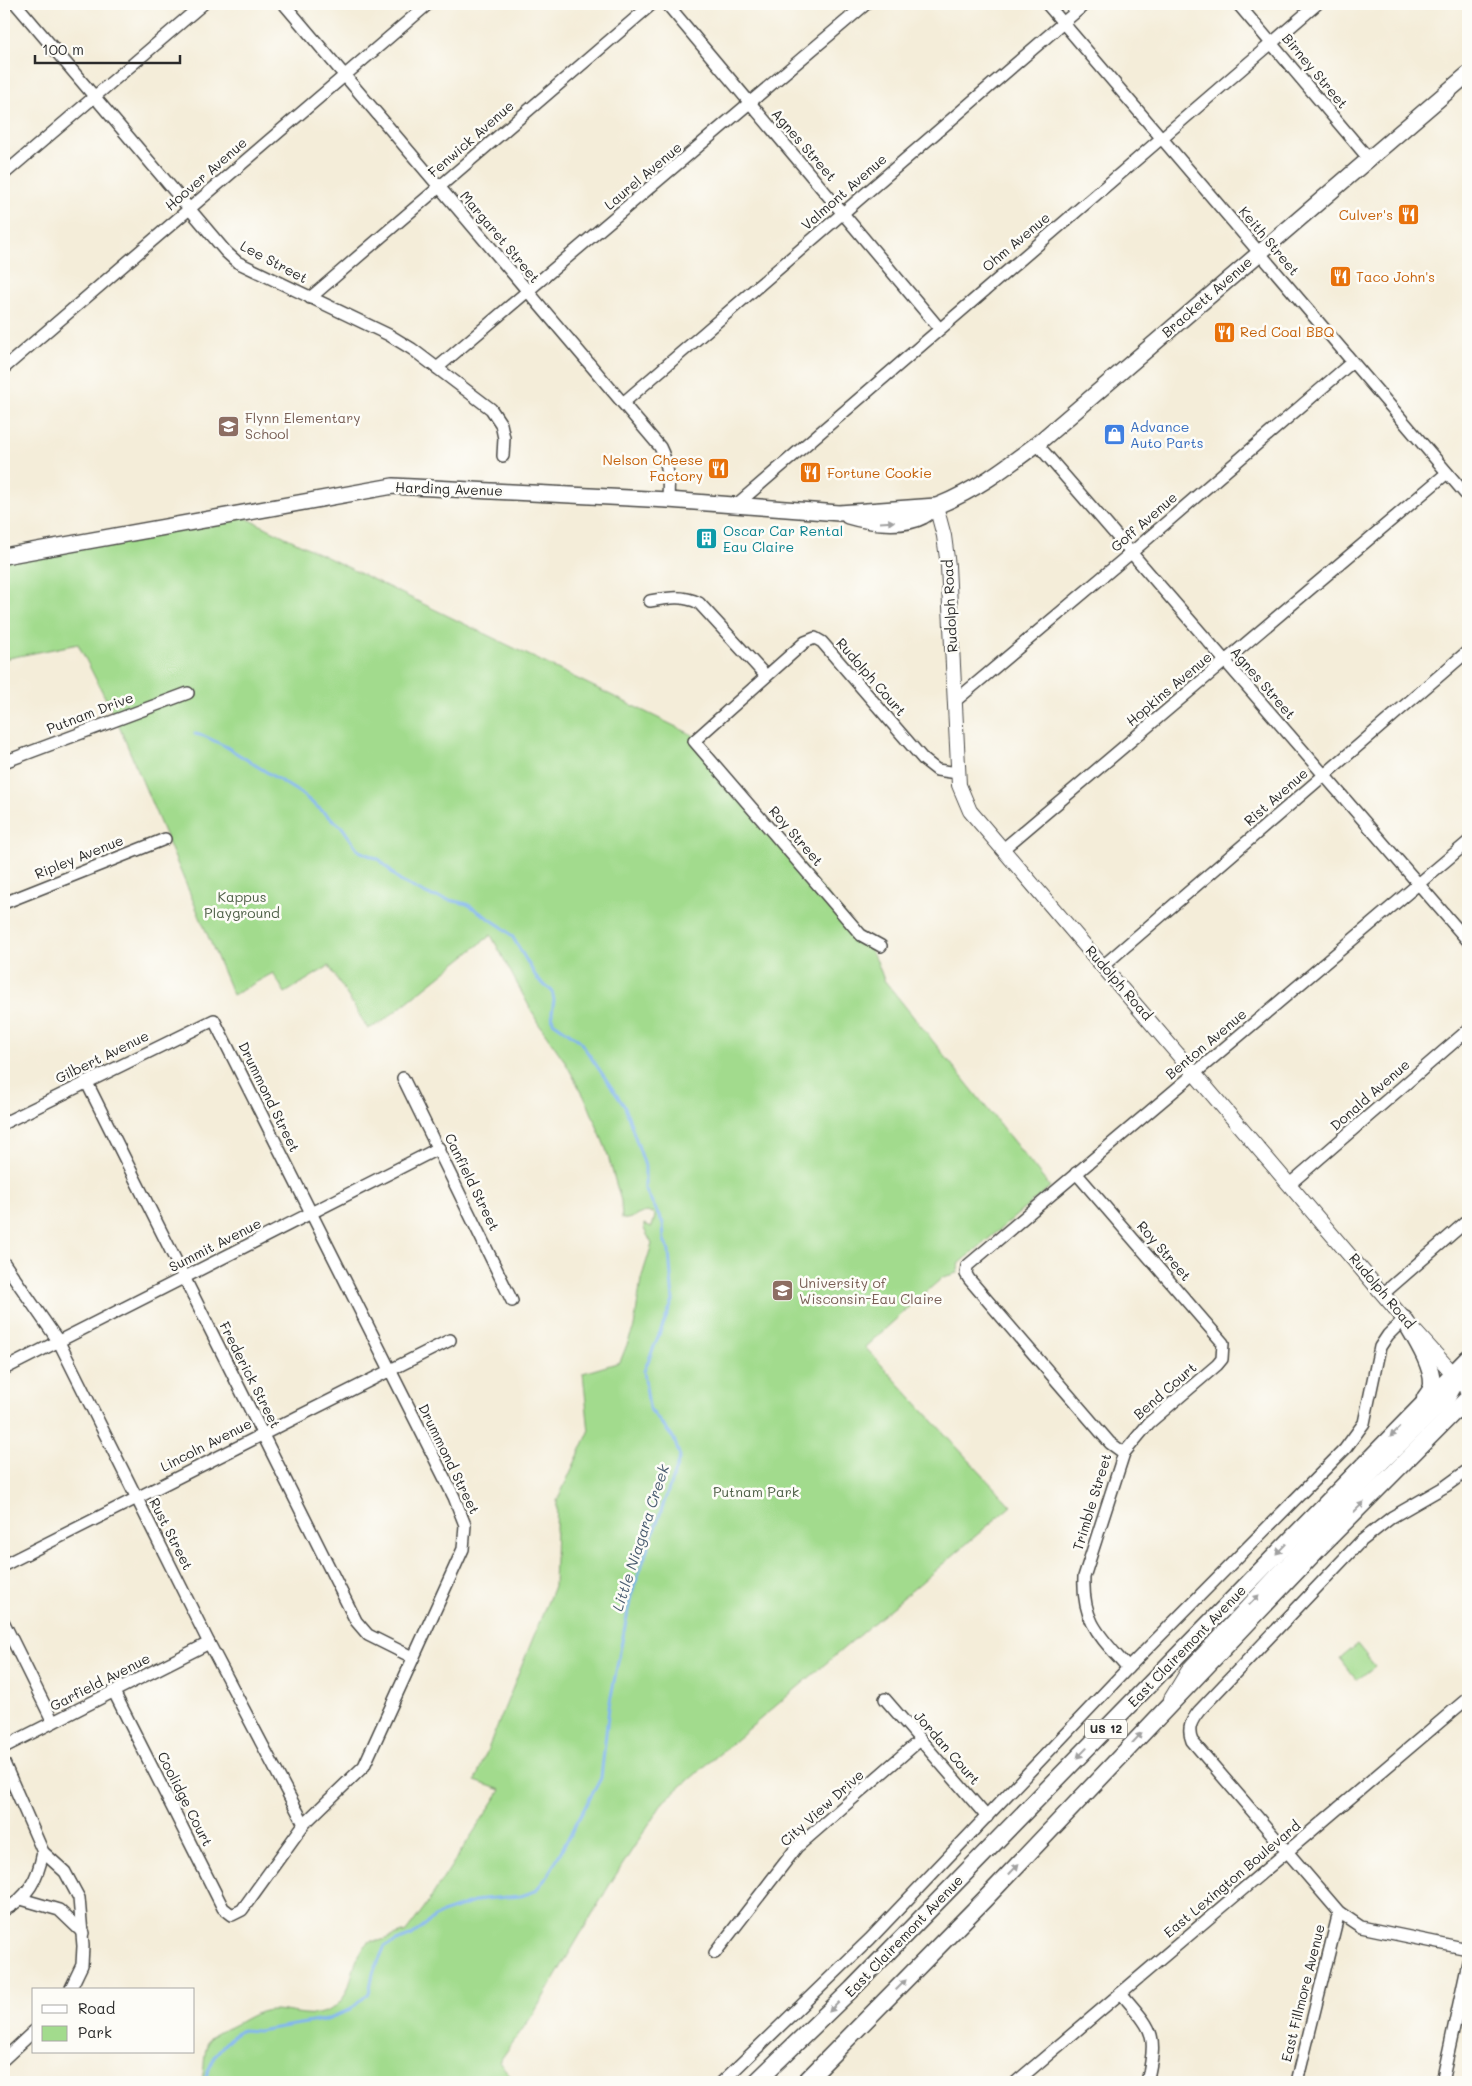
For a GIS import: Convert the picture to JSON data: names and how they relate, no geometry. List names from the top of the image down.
{
  "streets": {
    "main road": [
      "Brackett Avenue",
      "Harding Avenue",
      "East Clairemont Avenue",
      "US 12"
    ],
    "street": [
      "Birney Street",
      "Fenwick Avenue",
      "Agnes Street",
      "Hoover Avenue",
      "Laurel Avenue",
      "Valmont Avenue",
      "Margaret Street",
      "Keith Street",
      "Ohm Avenue",
      "Lee Street",
      "Goff Avenue",
      "Rudolph Road",
      "Rudolph Court",
      "Hopkins Avenue",
      "Putnam Drive",
      "Rist Avenue",
      "Roy Street",
      "Ripley Avenue",
      "Benton Avenue",
      "Gilbert Avenue",
      "Donald Avenue",
      "Drummond Street",
      "Canfield Street",
      "Summit Avenue",
      "Frederick Street",
      "Bend Court",
      "Lincoln Avenue",
      "Trimble Street",
      "Rust Street",
      "Garfield Avenue",
      "Jordan Court",
      "Coolidge Court",
      "City View Drive",
      "East Lexington Boulevard",
      "East Fillmore Avenue"
    ]
  },
  "crossings": [
    ["Birney Street", "Ohm Avenue"],
    ["Birney Street", "Brackett Avenue"],
    ["Fenwick Avenue", "Margaret Street"],
    ["Fenwick Avenue", "Lee Street"],
    ["Agnes Street", "Laurel Avenue"],
    ["Agnes Street", "Valmont Avenue"],
    ["Agnes Street", "Ohm Avenue"],
    ["Agnes Street", "Brackett Avenue"],
    ["Agnes Street", "Goff Avenue"],
    ["Agnes Street", "Hopkins Avenue"],
    ["Agnes Street", "Rist Avenue"],
    ["Agnes Street", "Benton Avenue"],
    ["Hoover Avenue", "Margaret Street"],
    ["Hoover Avenue", "Lee Street"],
    ["Laurel Avenue", "Margaret Street"],
    ["Laurel Avenue", "Lee Street"],
    ["Valmont Avenue", "Margaret Street"],
    ["Valmont Avenue", "Keith Street"],
    ["Margaret Street", "Harding Avenue"],
    ["Keith Street", "Ohm Avenue"],
    ["Keith Street", "Brackett Avenue"],
    ["Keith Street", "Goff Avenue"],
    ["Keith Street", "Hopkins Avenue"],
    ["Ohm Avenue", "Harding Avenue"],
    ["Brackett Avenue", "Harding Avenue"],
    ["Brackett Avenue", "Rudolph Road"],
    ["Harding Avenue", "Rudolph Road"],
    ["Goff Avenue", "Rudolph Road"],
    ["Rudolph Road", "Rudolph Court"],
    ["Rudolph Road", "Hopkins Avenue"],
    ["Rudolph Road", "Rist Avenue"],
    ["Rudolph Road", "Benton Avenue"],
    ["Rudolph Road", "Donald Avenue"],
    ["Rudolph Road", "East Clairemont Avenue"],
    ["Rudolph Court", "Roy Street"],
    ["Roy Street", "Benton Avenue"],
    ["Roy Street", "Bend Court"],
    ["Benton Avenue", "Trimble Street"],
    ["Gilbert Avenue", "Drummond Street"],
    ["Gilbert Avenue", "Frederick Street"],
    ["Drummond Street", "Summit Avenue"],
    ["Drummond Street", "Frederick Street"],
    ["Drummond Street", "Lincoln Avenue"],
    ["Drummond Street", "Rust Street"],
    ["Drummond Street", "Coolidge Court"],
    ["Canfield Street", "Summit Avenue"],
    ["Summit Avenue", "Frederick Street"],
    ["Summit Avenue", "Rust Street"],
    ["Frederick Street", "Lincoln Avenue"],
    ["Bend Court", "Trimble Street"],
    ["Lincoln Avenue", "Rust Street"],
    ["Rust Street", "Garfield Avenue"],
    ["Garfield Avenue", "Coolidge Court"],
    ["Jordan Court", "City View Drive"]
  ],
  "water": ["Little Niagara Creek"],
  "parks": ["Kappus Playground", "Putnam Park"],
  "places": {
    "restaurant": [
      "Culver's",
      "Taco John's",
      "Red Coal BBQ",
      "Nelson Cheese Factory",
      "Fortune Cookie"
    ],
    "school or university": ["Flynn Elementary School", "University of Wisconsin-Eau Claire"],
    "shop": ["Advance Auto Parts"],
    "building": ["Oscar Car Rental Eau Claire"]
  },
  "legend": ["Road", "Park"],
  "scale_bar": "100 m"
}
